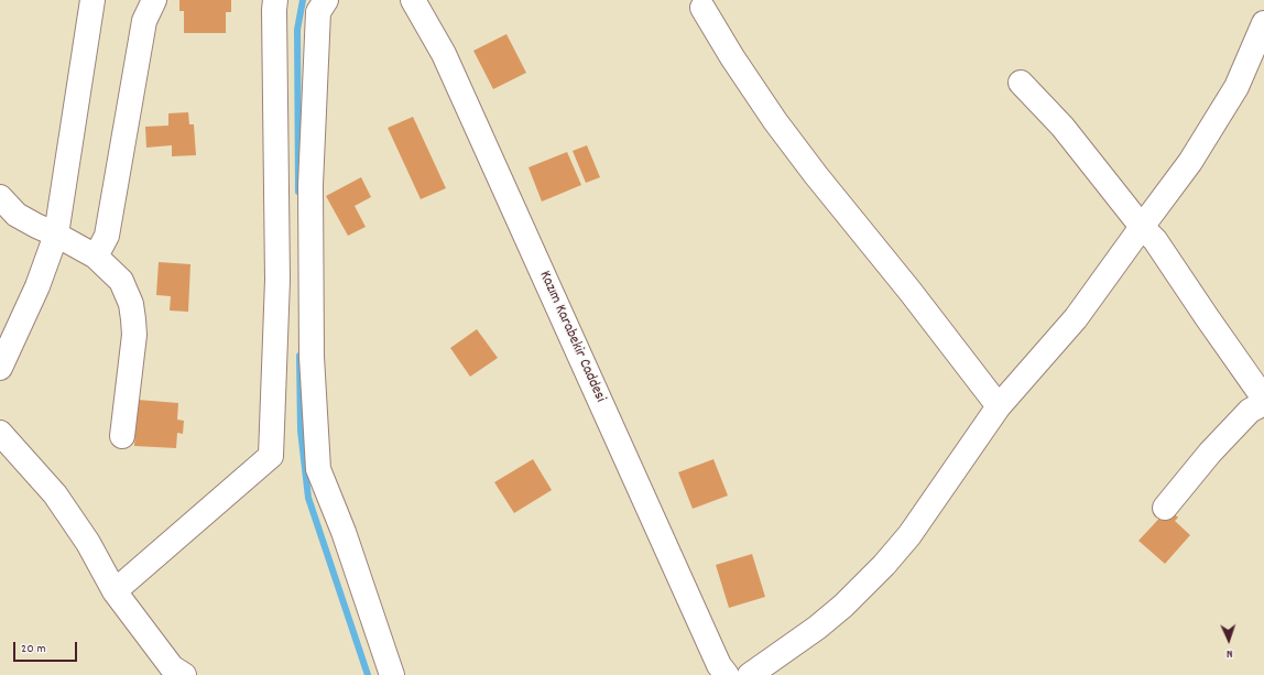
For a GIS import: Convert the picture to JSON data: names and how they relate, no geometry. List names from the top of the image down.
{
  "streets": {
    "street": ["Kazım Karabekir Caddesi"]
  },
  "scale_bar": "20 m",
  "north": "bottom"
}
